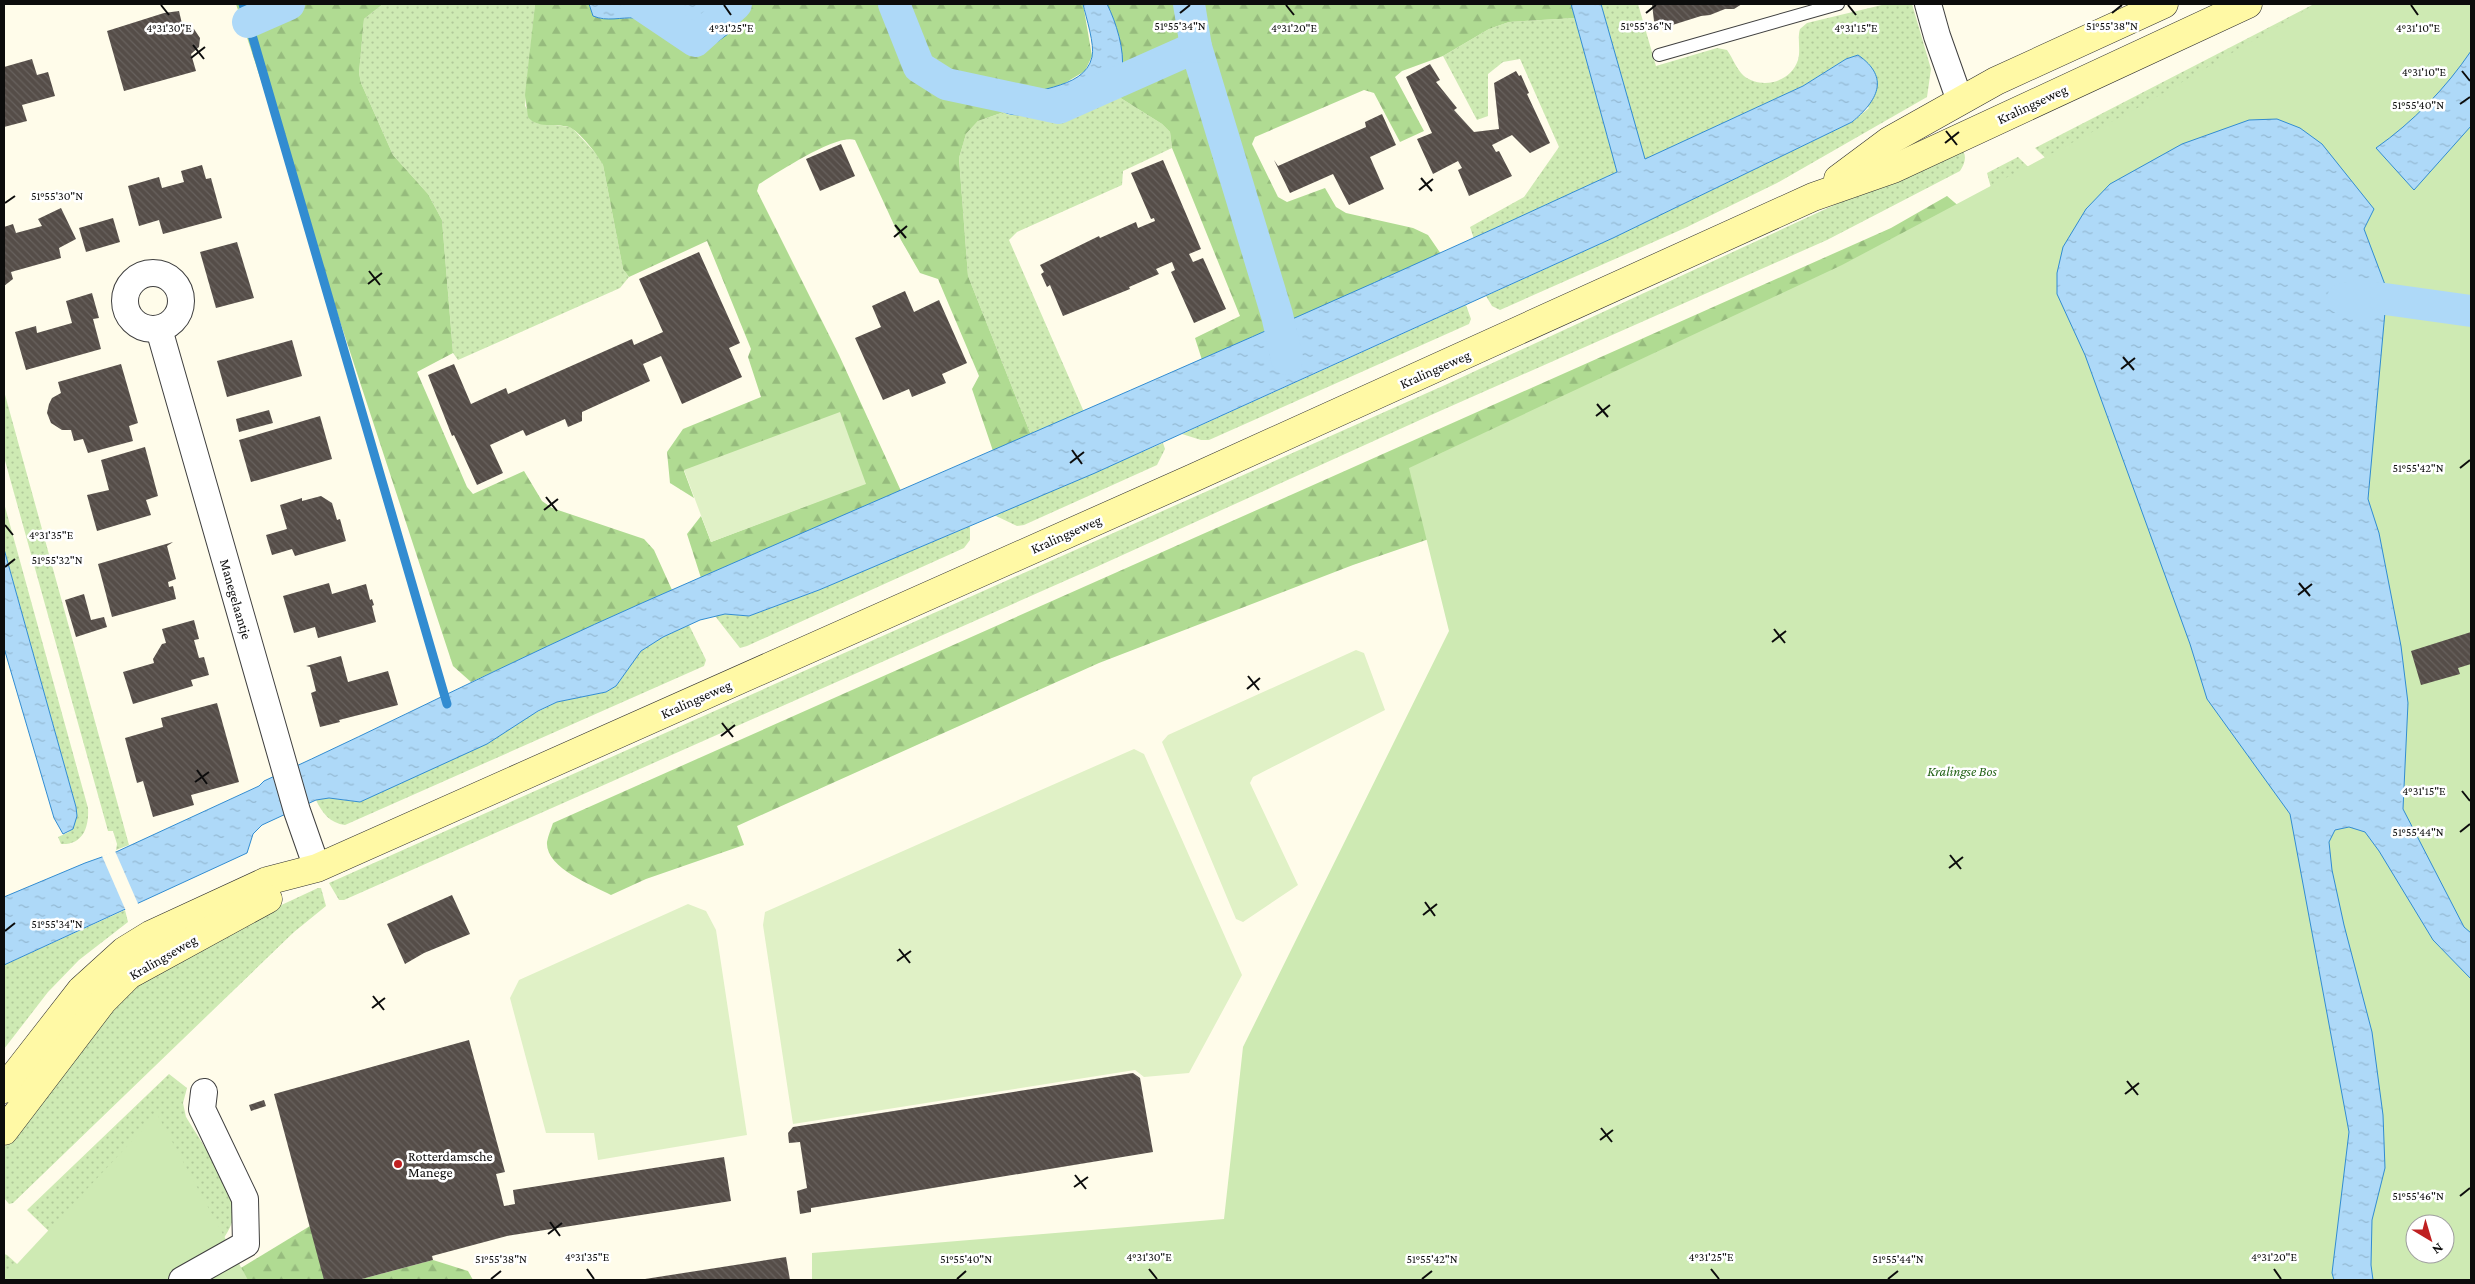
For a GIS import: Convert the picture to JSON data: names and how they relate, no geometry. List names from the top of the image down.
{
  "streets": {
    "main road": ["Kralingseweg"],
    "street": ["Manegelaantje"]
  },
  "crossings": [
    ["Kralingseweg", "Manegelaantje"]
  ],
  "parks": ["Kralingse Bos"],
  "places": ["Rotterdamsche Manege"],
  "north": "bottom right",
  "coordinates": [
    "51°55'34\"N",
    "51°55'36\"N",
    "51°55'38\"N",
    "4°31'10\"E",
    "4°31'30\"E",
    "4°31'25\"E",
    "4°31'20\"E",
    "4°31'15\"E",
    "51°55'40\"N",
    "51°55'30\"N",
    "51°55'42\"N",
    "4°31'35\"E",
    "51°55'32\"N",
    "51°55'44\"N",
    "51°55'46\"N"
  ]
}
